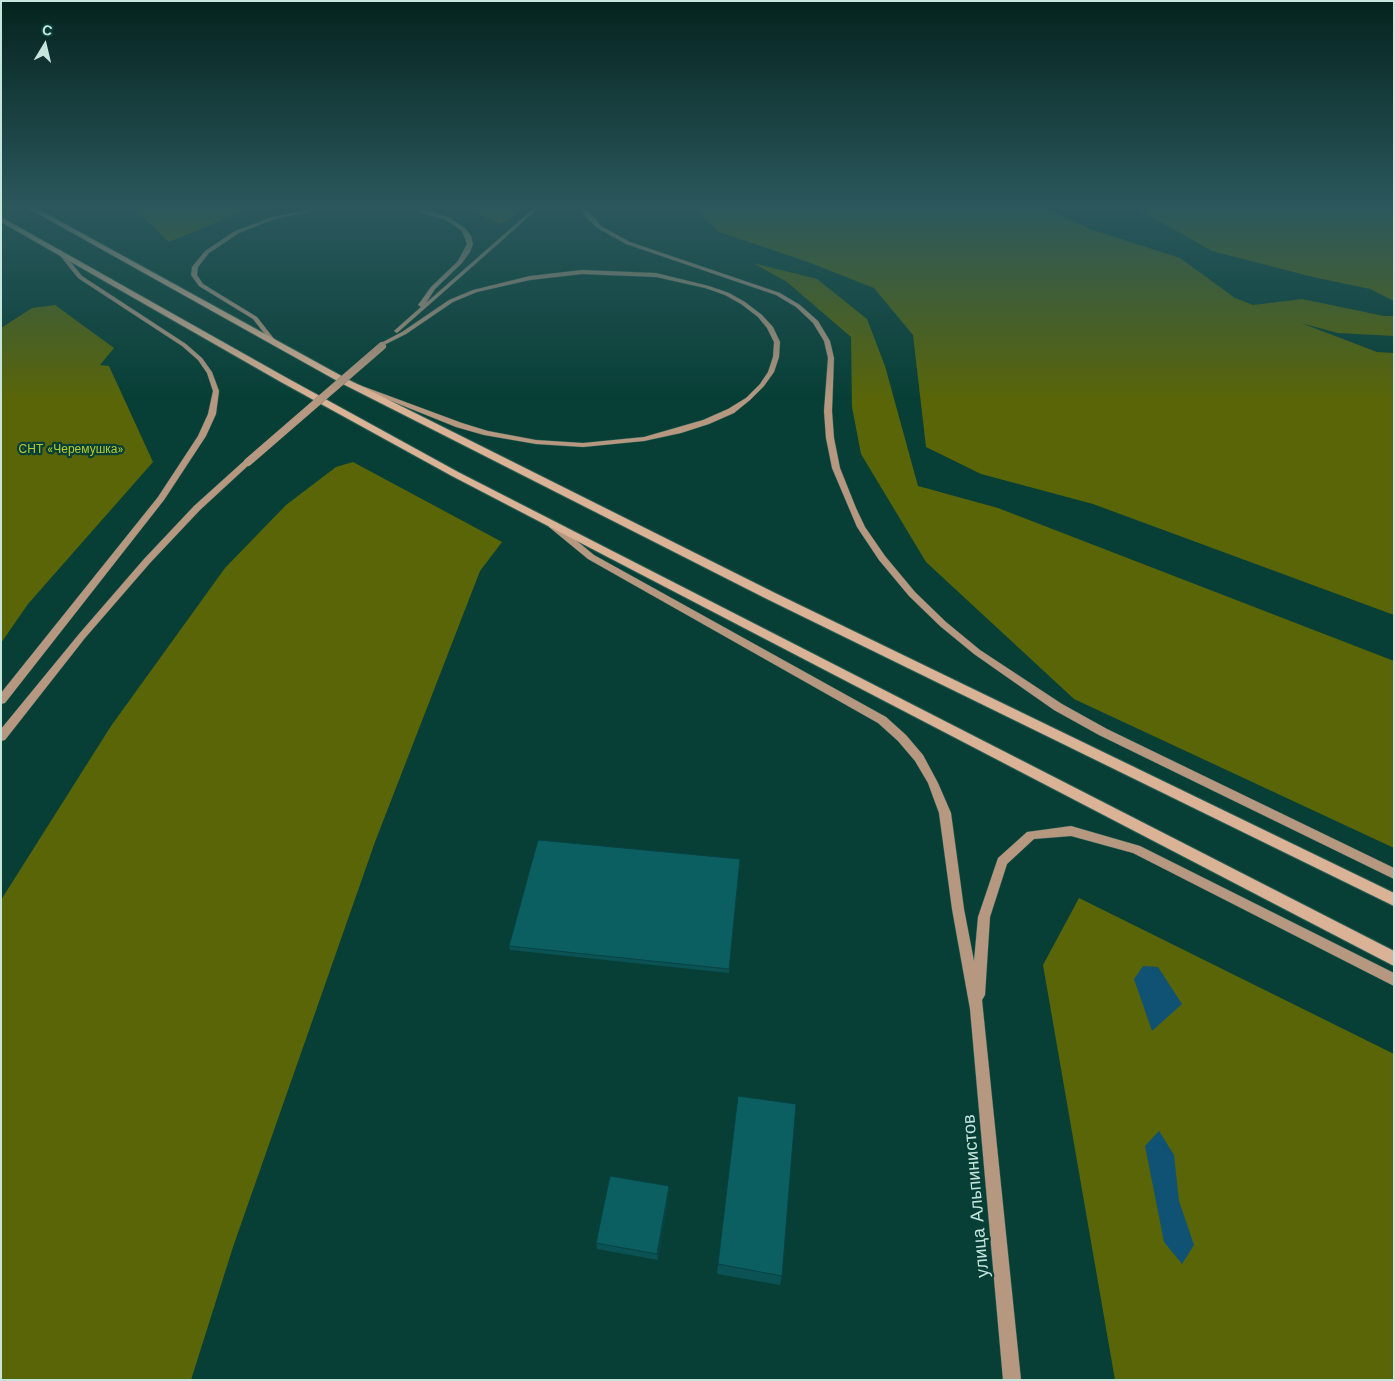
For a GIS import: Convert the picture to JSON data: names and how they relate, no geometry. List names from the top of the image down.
{
  "streets": {
    "main road": ["улица Альпинистов"]
  },
  "parks": ["СНТ «Черемушка»"],
  "north": "top"
}
